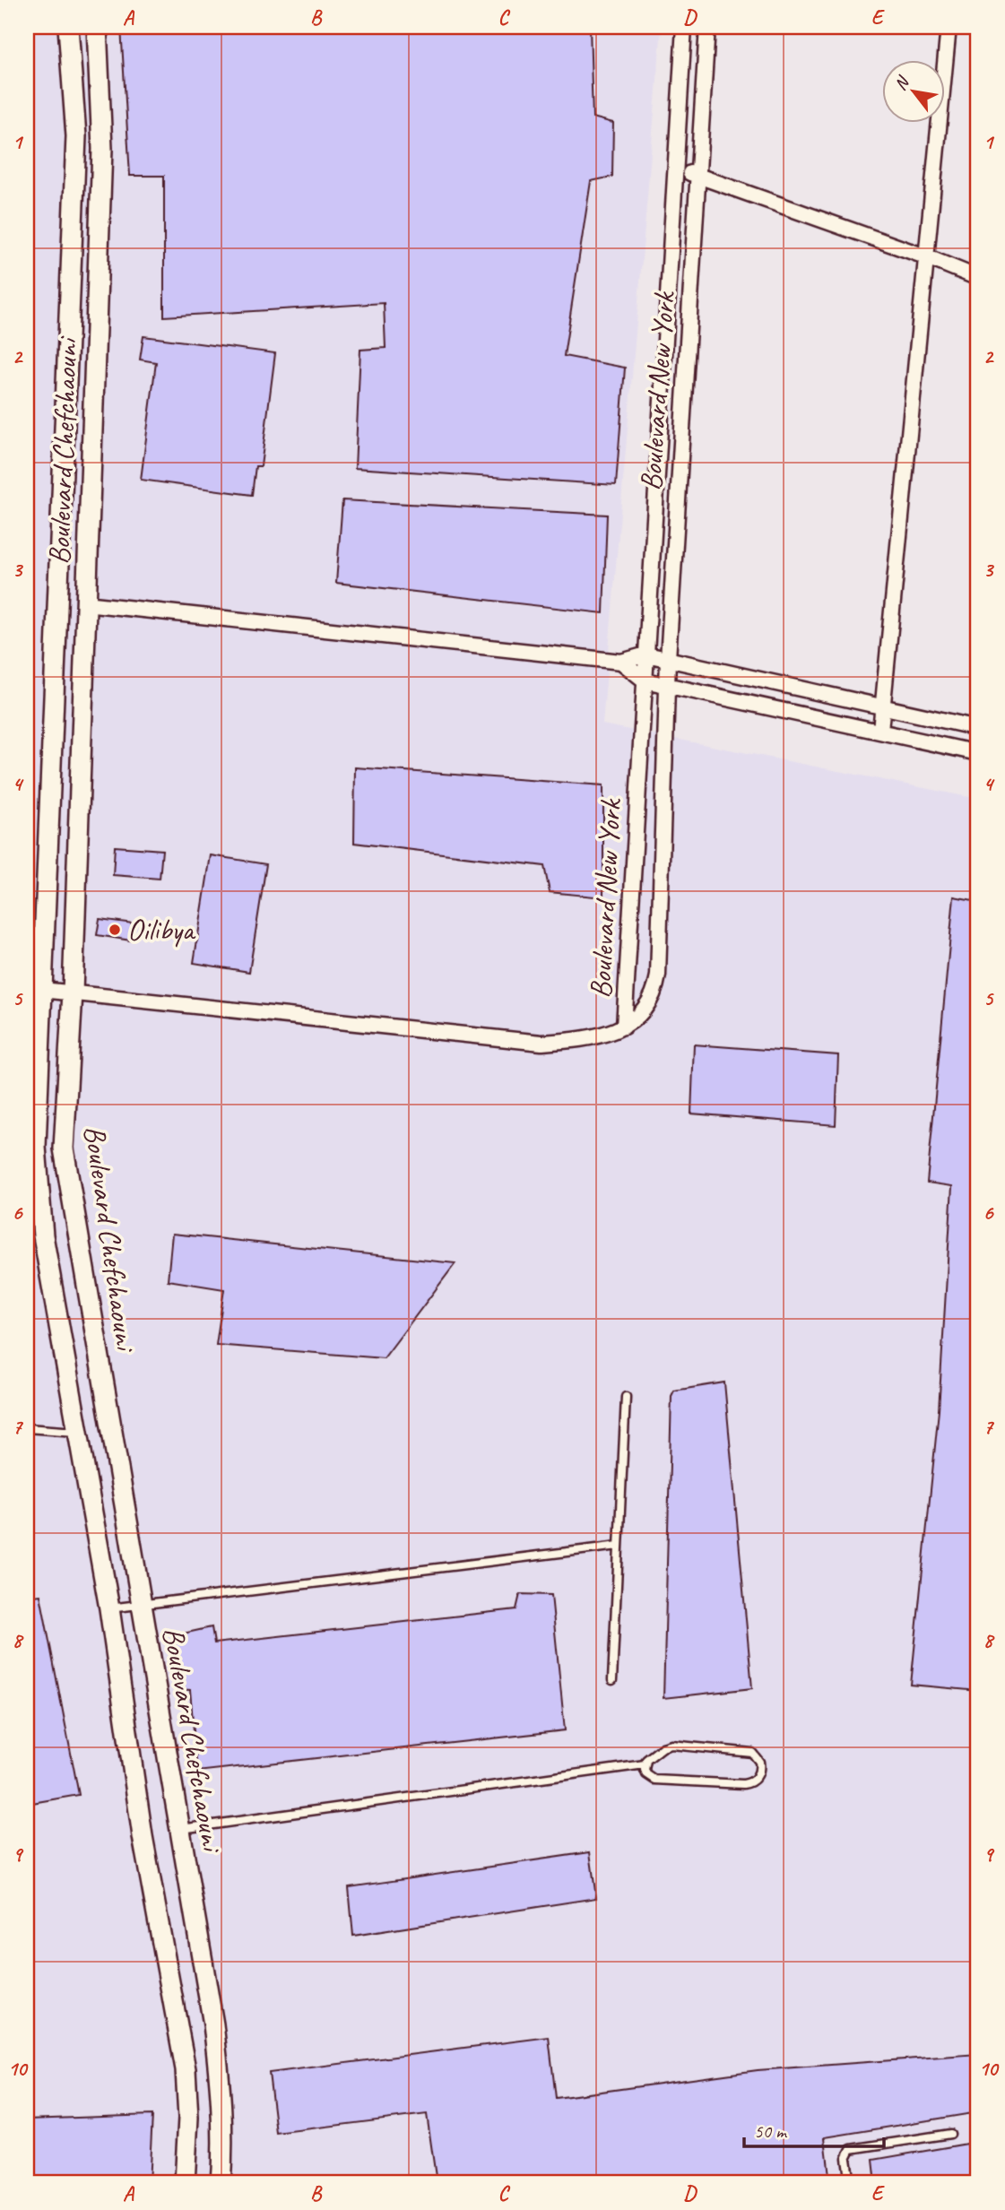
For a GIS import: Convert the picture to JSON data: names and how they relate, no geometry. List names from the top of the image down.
{
  "streets": {
    "street": ["Boulevard New York", "Boulevard Chefchaouni"]
  },
  "places": ["Oilibya"],
  "scale_bar": "50 m",
  "north": "top left",
  "grid": {
    "columns": [
      "A",
      "B",
      "C",
      "D",
      "E"
    ],
    "rows": [
      "1",
      "2",
      "3",
      "4",
      "5",
      "6",
      "7",
      "8",
      "9",
      "10"
    ]
  }
}
